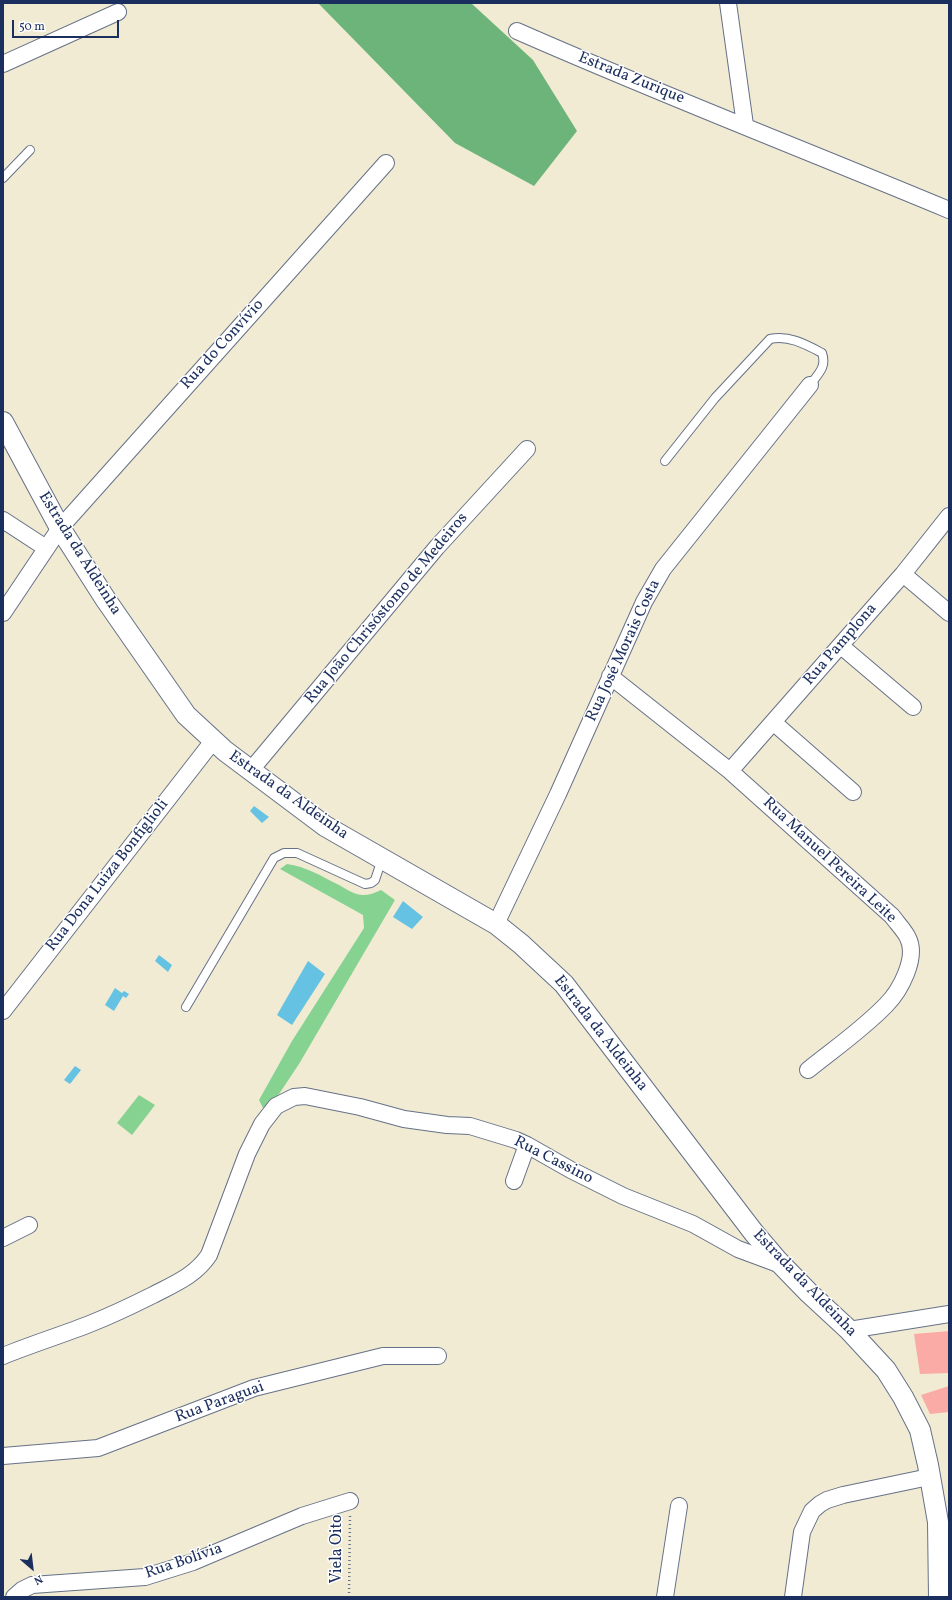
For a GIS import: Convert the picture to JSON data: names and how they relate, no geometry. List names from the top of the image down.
{
  "streets": {
    "street": [
      "Estrada Zurique",
      "Rua do Convívio",
      "Estrada da Aldeinha",
      "Rua João Chrisóstomo de Medeiros",
      "Rua Pamplona",
      "Rua José Morais Costa",
      "Rua Manuel Pereira Leite",
      "Rua Dona Luiza Bonfiglioli",
      "Rua Cassino",
      "Rua Paraguai",
      "Rua Bolívia"
    ],
    "path": ["Viela Oito"]
  },
  "crossings": [
    ["Rua do Convívio", "Estrada da Aldeinha"],
    ["Estrada da Aldeinha", "Rua João Chrisóstomo de Medeiros"],
    ["Estrada da Aldeinha", "Rua José Morais Costa"],
    ["Estrada da Aldeinha", "Rua Dona Luiza Bonfiglioli"],
    ["Estrada da Aldeinha", "Rua Cassino"],
    ["Rua Pamplona", "Rua Manuel Pereira Leite"],
    ["Rua José Morais Costa", "Rua Manuel Pereira Leite"],
    ["Viela Oito", "Rua Bolívia"]
  ],
  "scale_bar": "50 m",
  "north": "bottom right"
}
